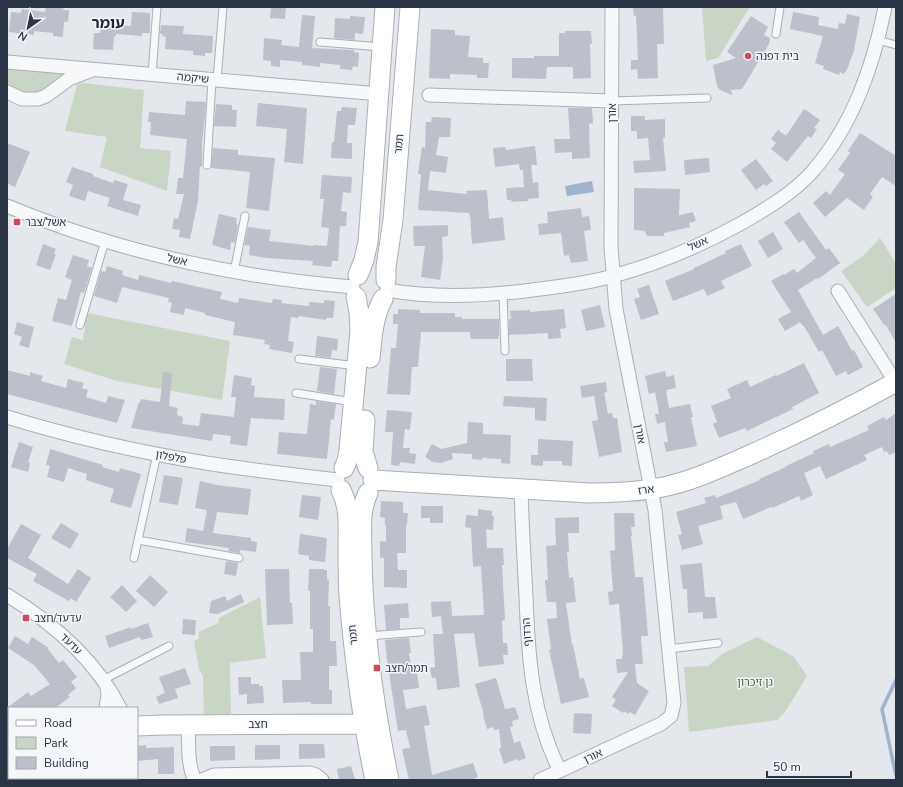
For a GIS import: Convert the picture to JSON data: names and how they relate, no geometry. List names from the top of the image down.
{
  "streets": {
    "street": [
      "שיקמה",
      "אורן",
      "תמר",
      "אשל",
      "פלפלון",
      "ארז",
      "הרדוף",
      "עדעד",
      "חצב"
    ]
  },
  "crossings": [
    ["שיקמה", "תמר"],
    ["אורן", "אשל"],
    ["אורן", "ארז"],
    ["אורן", "הרדוף"],
    ["תמר", "אשל"],
    ["תמר", "פלפלון"],
    ["תמר", "ארז"],
    ["תמר", "חצב"],
    ["פלפלון", "ארז"],
    ["ארז", "הרדוף"]
  ],
  "districts": ["עומר"],
  "parks": ["גן זיכרון"],
  "places": {
    "other": ["בית דפנה"],
    "transit": ["אשל/צבר", "עדעד/חצב", "תמר/חצב"]
  },
  "legend": ["Road", "Park", "Building"],
  "scale_bar": "50 m",
  "north": "bottom left"
}
